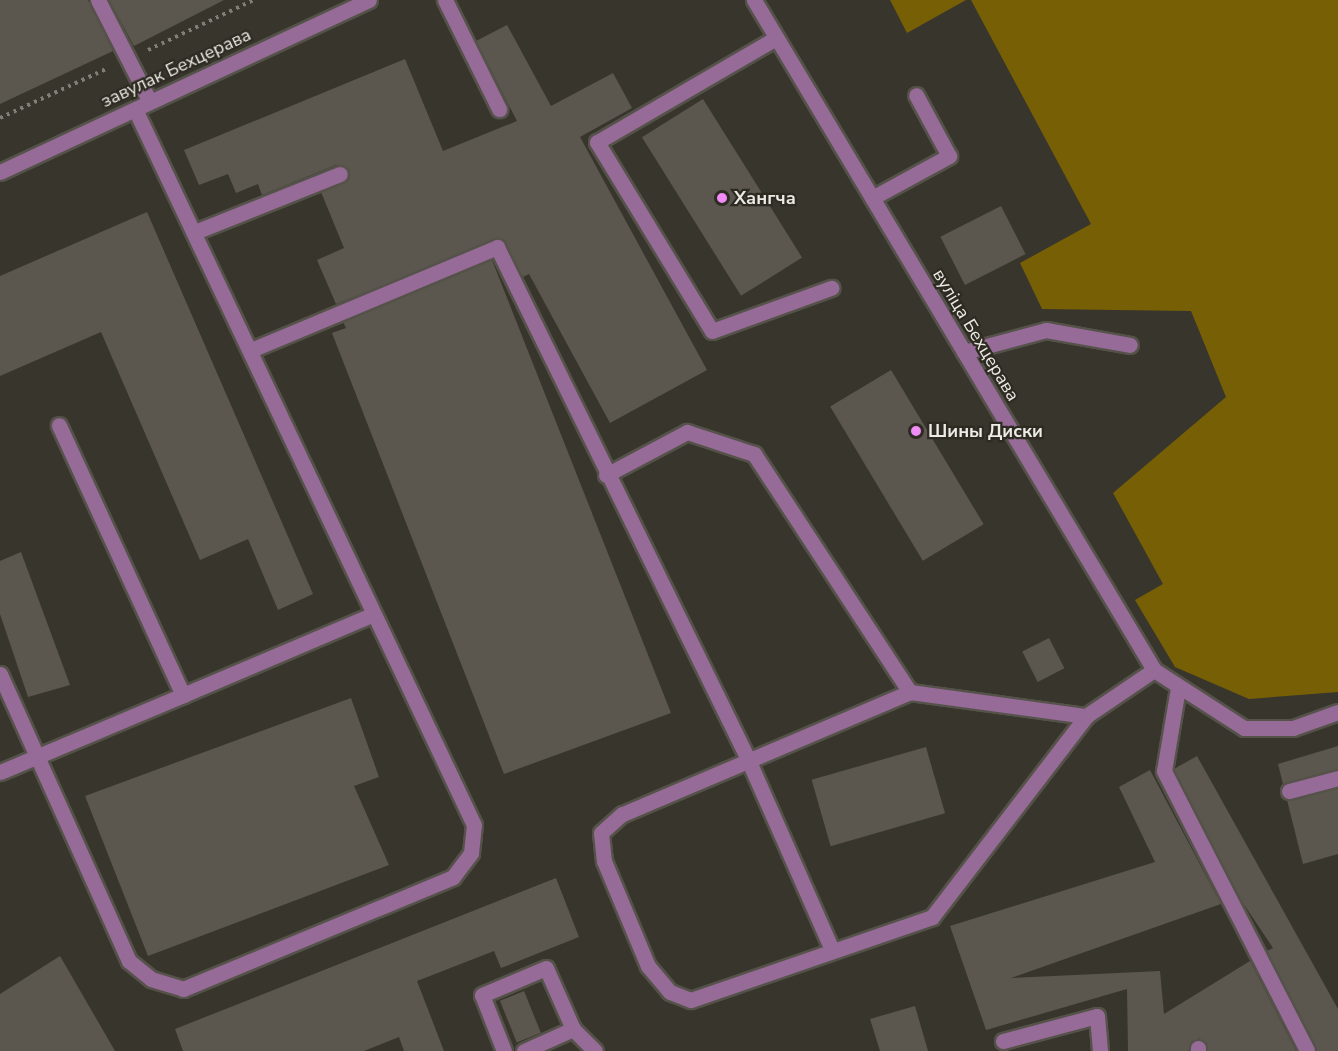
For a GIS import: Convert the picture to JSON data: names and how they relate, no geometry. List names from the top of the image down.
{
  "streets": {
    "street": ["завулак Бехцерава", "вуліца Бехцерава"]
  },
  "places": ["Хангча", "Шины Диски"]
}
